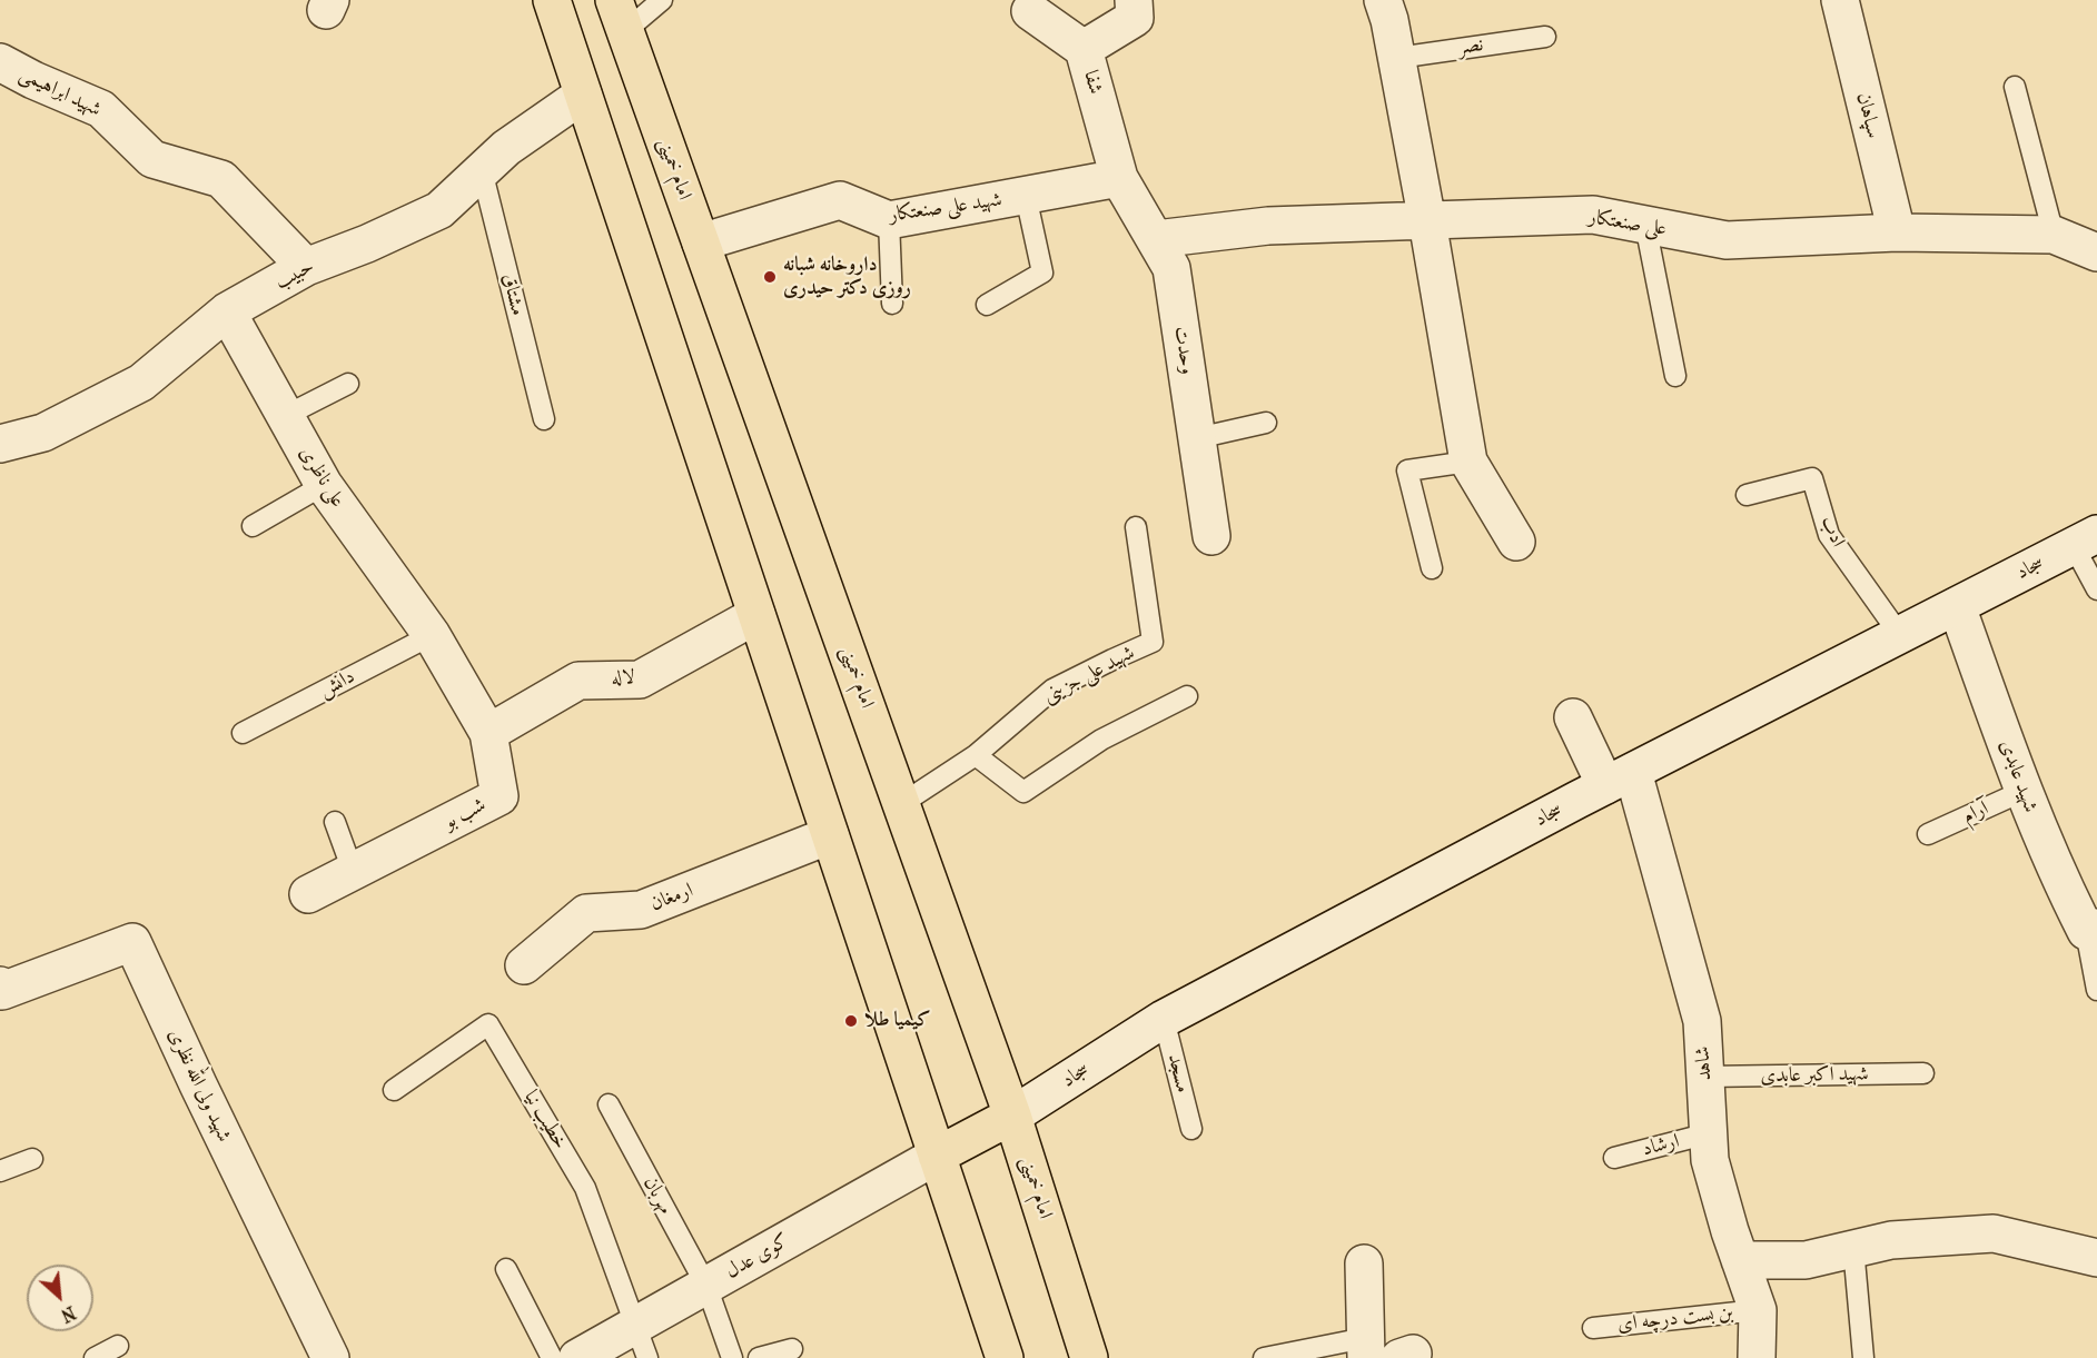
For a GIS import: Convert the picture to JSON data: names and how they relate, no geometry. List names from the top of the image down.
{
  "streets": {
    "main road": ["امام خمینی"],
    "street": [
      "شفا",
      "شهید ابراهیمی",
      "سپاهان",
      "شهید علی صنعتکار",
      "علی صنعتکار",
      "حبیب",
      "وحدت",
      "علی ناظری",
      "سجاد",
      "لاله",
      "شهید عابدی",
      "شب بو",
      "ارمغان",
      "شاهد",
      "شهید ولی الله نظری",
      "کوی عدل"
    ],
    "lane": [
      "نصر",
      "مشتاق",
      "ادب",
      "شهید علی جزینی",
      "دانش",
      "آرام",
      "مسجد",
      "شهید اکبر عابدی",
      "خطیب نیا",
      "ارشاد",
      "مهربان",
      "بن بست درچه ای"
    ]
  },
  "crossings": [
    ["شفا", "شهید علی صنعتکار"],
    ["شفا", "وحدت"],
    ["شهید ابراهیمی", "حبیب"],
    ["سپاهان", "علی صنعتکار"],
    ["امام خمینی", "شهید علی صنعتکار"],
    ["امام خمینی", "سجاد"],
    ["امام خمینی", "شهید علی جزینی"],
    ["شهید علی صنعتکار", "وحدت"],
    ["علی صنعتکار", "وحدت"],
    ["حبیب", "مشتاق"],
    ["حبیب", "علی ناظری"],
    ["علی ناظری", "دانش"],
    ["علی ناظری", "شب بو"],
    ["ادب", "سجاد"],
    ["سجاد", "شهید عابدی"],
    ["سجاد", "شاهد"],
    ["سجاد", "مسجد"],
    ["لاله", "شب بو"],
    ["دانش", "شب بو"],
    ["شهید عابدی", "آرام"],
    ["شاهد", "شهید اکبر عابدی"],
    ["شاهد", "ارشاد"],
    ["شاهد", "بن بست درچه ای"],
    ["خطیب نیا", "کوی عدل"],
    ["مهربان", "کوی عدل"]
  ],
  "places": ["داروخانه شبانه روزی دکتر حیدری", "کیمیا طلا"],
  "north": "bottom right"
}
